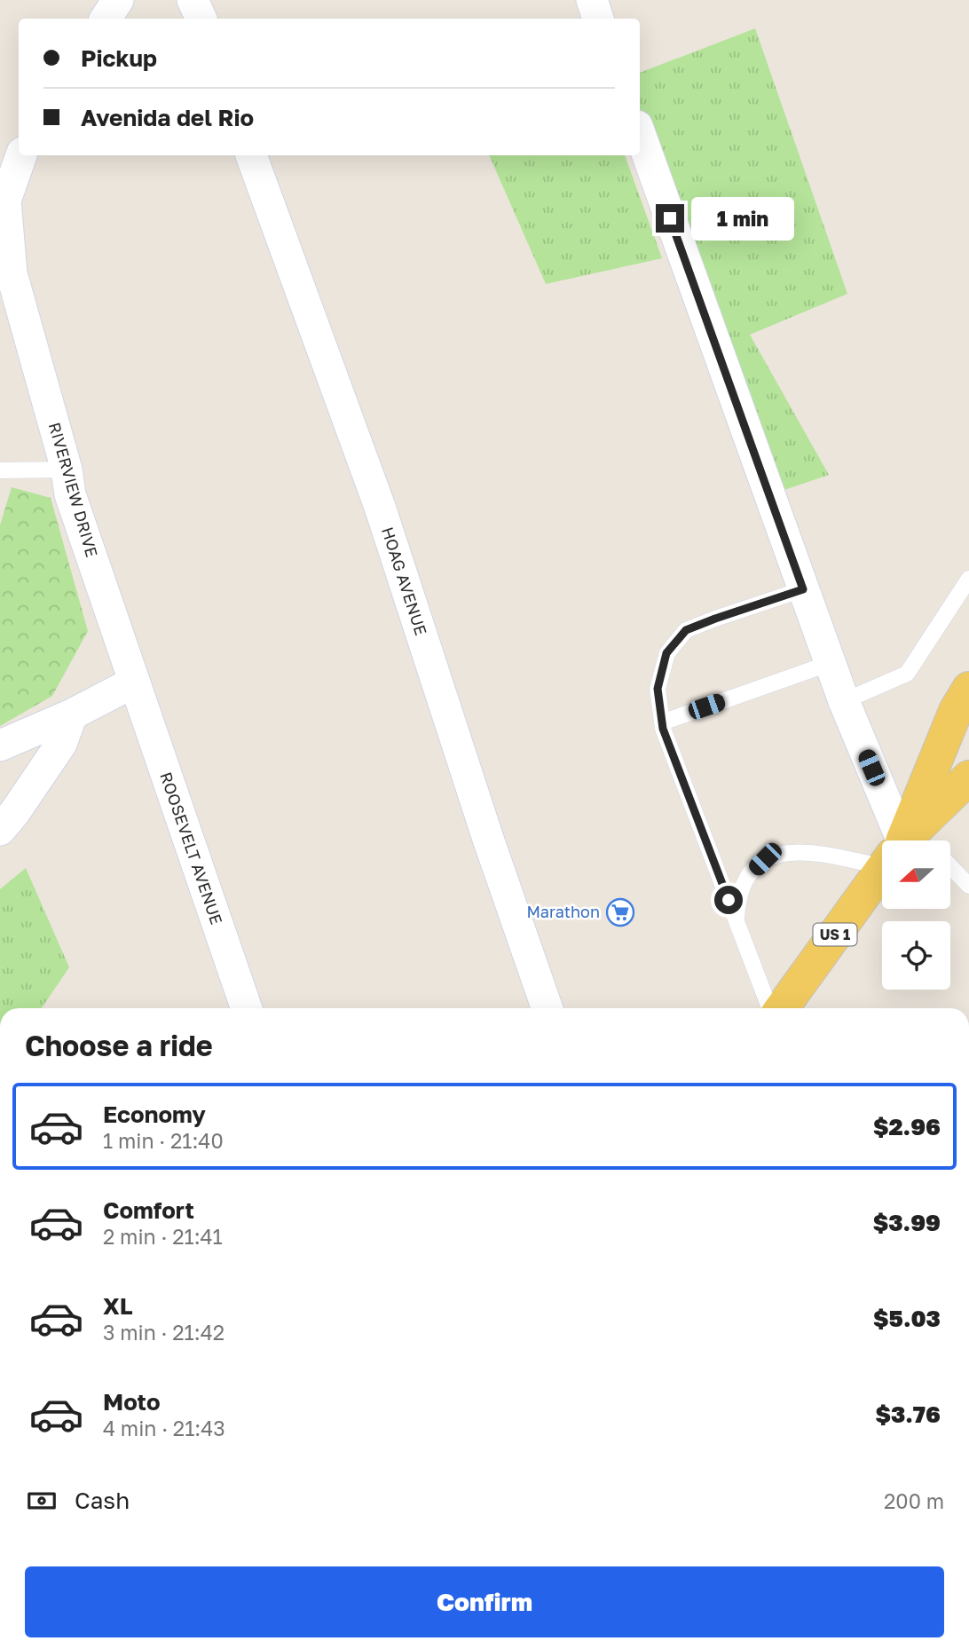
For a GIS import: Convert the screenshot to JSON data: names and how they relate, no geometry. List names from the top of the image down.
{
  "streets": {
    "main road": ["US 1"],
    "street": ["RIVERVIEW DRIVE", "HOAG AVENUE", "ROOSEVELT AVENUE"]
  },
  "crossings": [
    ["RIVERVIEW DRIVE", "ROOSEVELT AVENUE"]
  ],
  "places": {
    "supermarket": ["Marathon"]
  },
  "north": "left",
  "page": {
    "banner": ["Pickup", "Avenida del Rio"],
    "bubble": "1 min",
    "heading": "Choose a ride",
    "list": [
      {
        "name": "Economy",
        "note": "1 min · 21:40",
        "value": "$2.96"
      },
      {
        "name": "Comfort",
        "note": "2 min · 21:41",
        "value": "$3.99"
      },
      {
        "name": "XL",
        "note": "3 min · 21:42",
        "value": "$5.03"
      },
      {
        "name": "Moto",
        "note": "4 min · 21:43",
        "value": "$3.76"
      }
    ],
    "pay": ["Cash", "200 m"],
    "buttons": "Confirm"
  }
}
